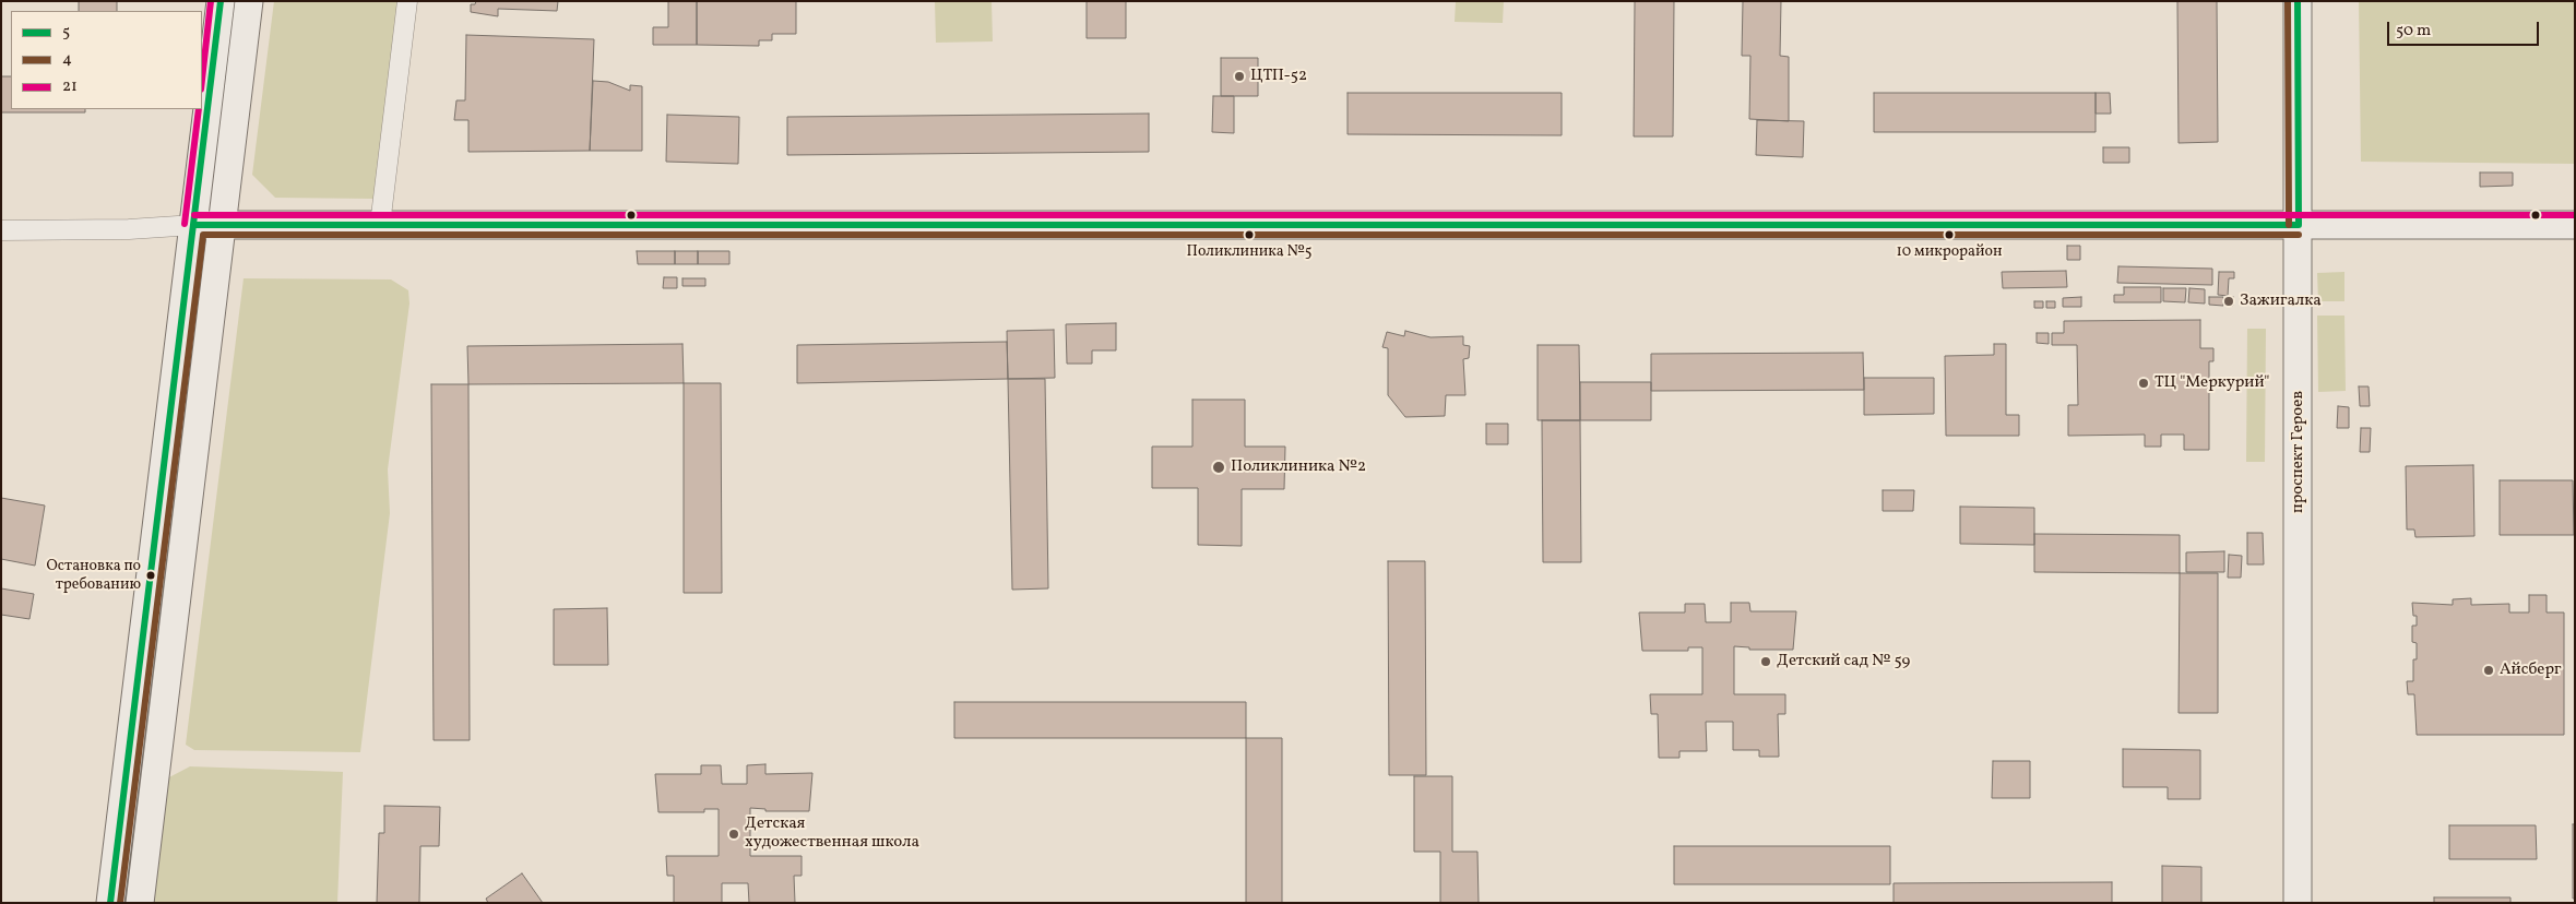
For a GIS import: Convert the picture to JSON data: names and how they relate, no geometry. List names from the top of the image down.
{
  "streets": {
    "street": ["проспект Героев"]
  },
  "places": [
    "ЦТП-52",
    "Поликлиника №5",
    "10 микрорайон",
    "Зажигалка",
    "ТЦ \"Меркурий\"",
    "Поликлиника №2",
    "Остановка по требованию",
    "Детский сад № 59",
    "Айсберг",
    "Детская художественная школа"
  ],
  "lines": ["transit line 5", "transit line 4", "transit line 21"],
  "legend": ["5", "4", "21"],
  "scale_bar": "50 m"
}
